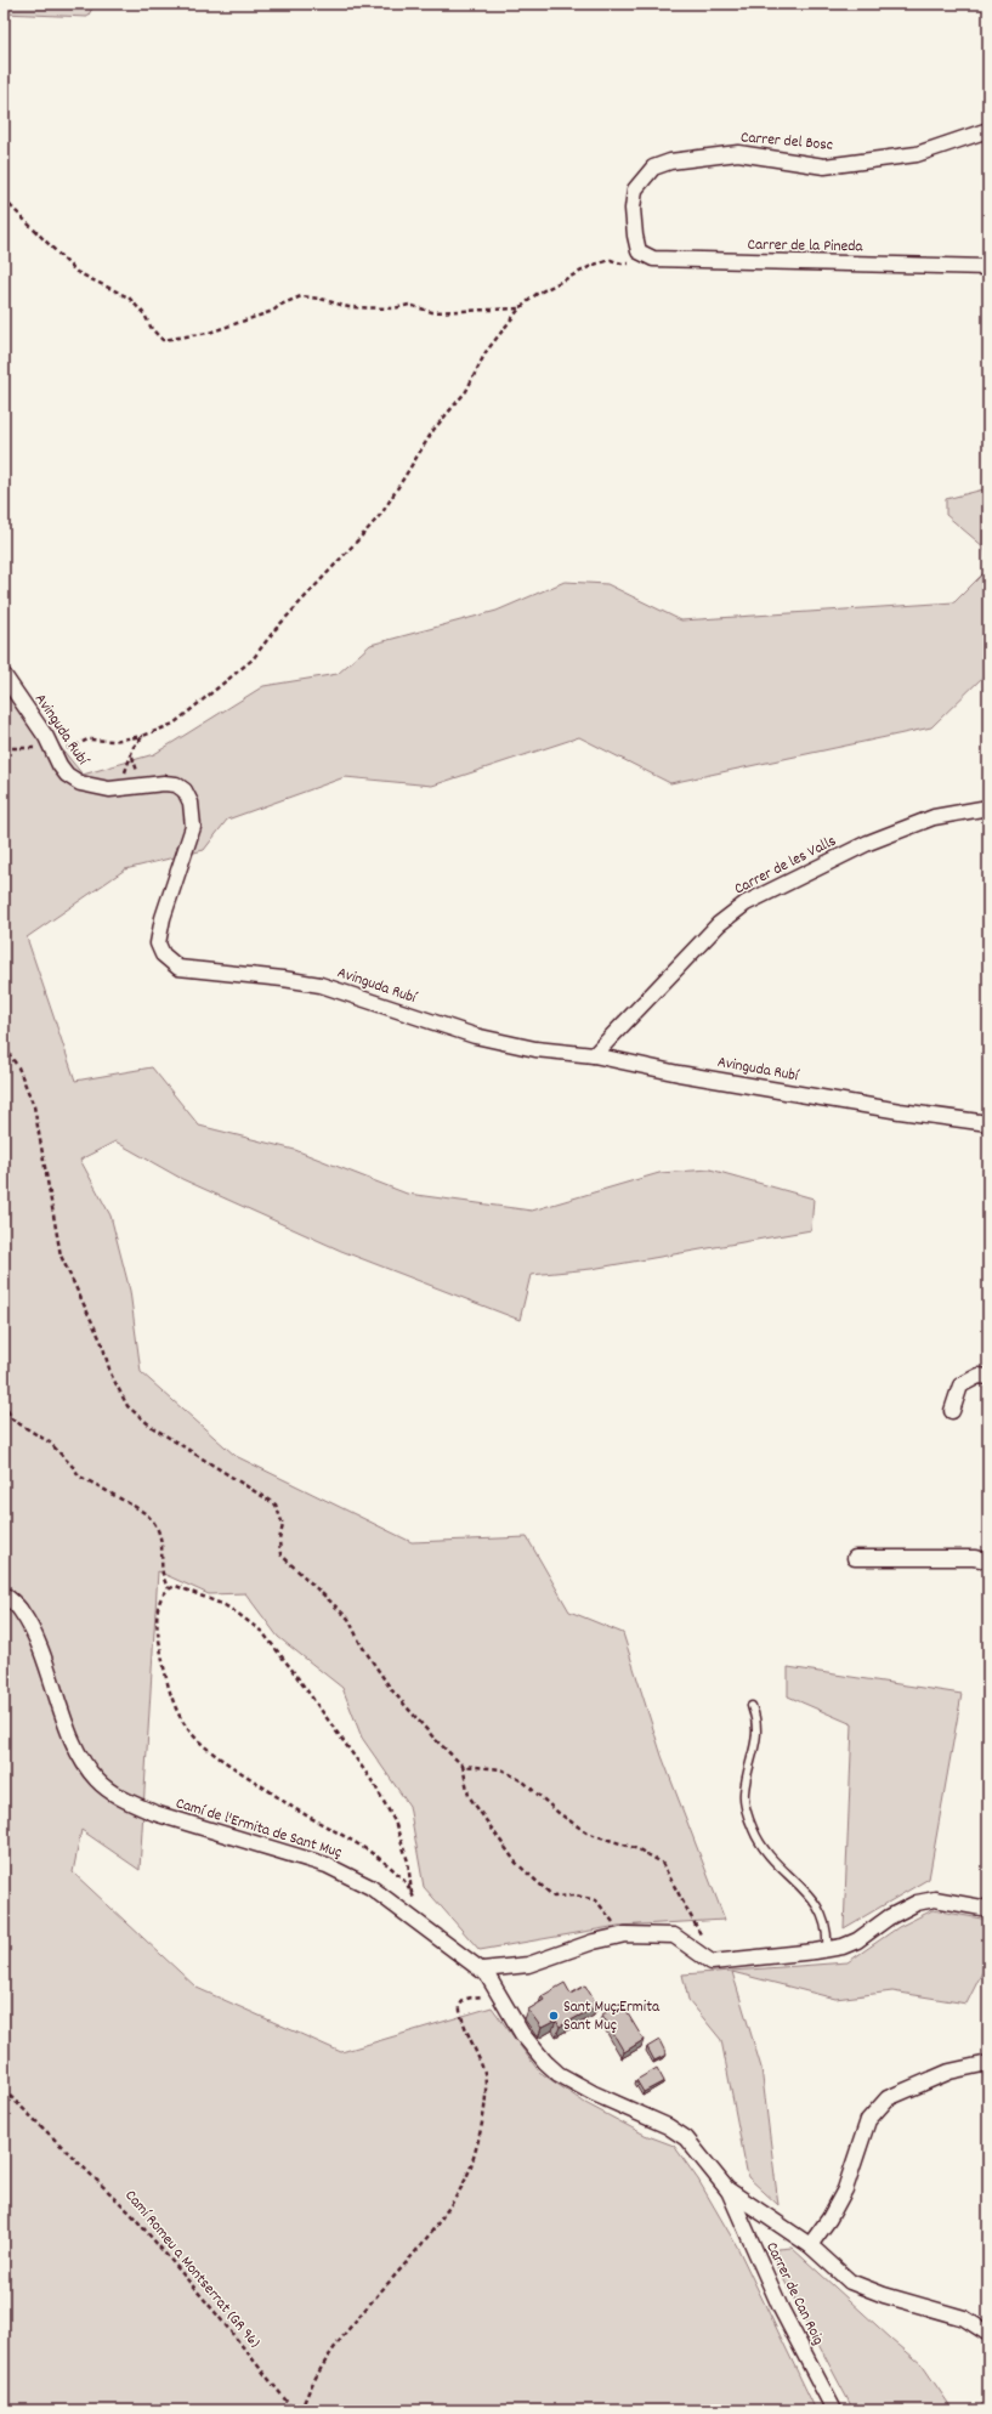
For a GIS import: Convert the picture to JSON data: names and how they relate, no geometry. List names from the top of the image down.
{
  "streets": {
    "street": [
      "Carrer del Bosc",
      "Carrer de la Pineda",
      "Avinguda Rubí",
      "Carrer de les Valls",
      "Camí de l'Ermita de Sant Muç",
      "Carrer de Can Roig"
    ],
    "path": ["Camí Romeu a Montserrat (GR 96)"]
  },
  "crossings": [
    ["Carrer del Bosc", "Carrer de la Pineda"],
    ["Avinguda Rubí", "Carrer de les Valls"],
    ["Camí de l'Ermita de Sant Muç", "Carrer de Can Roig"]
  ],
  "places": ["Sant Muç;Ermita Sant Muç"]
}
